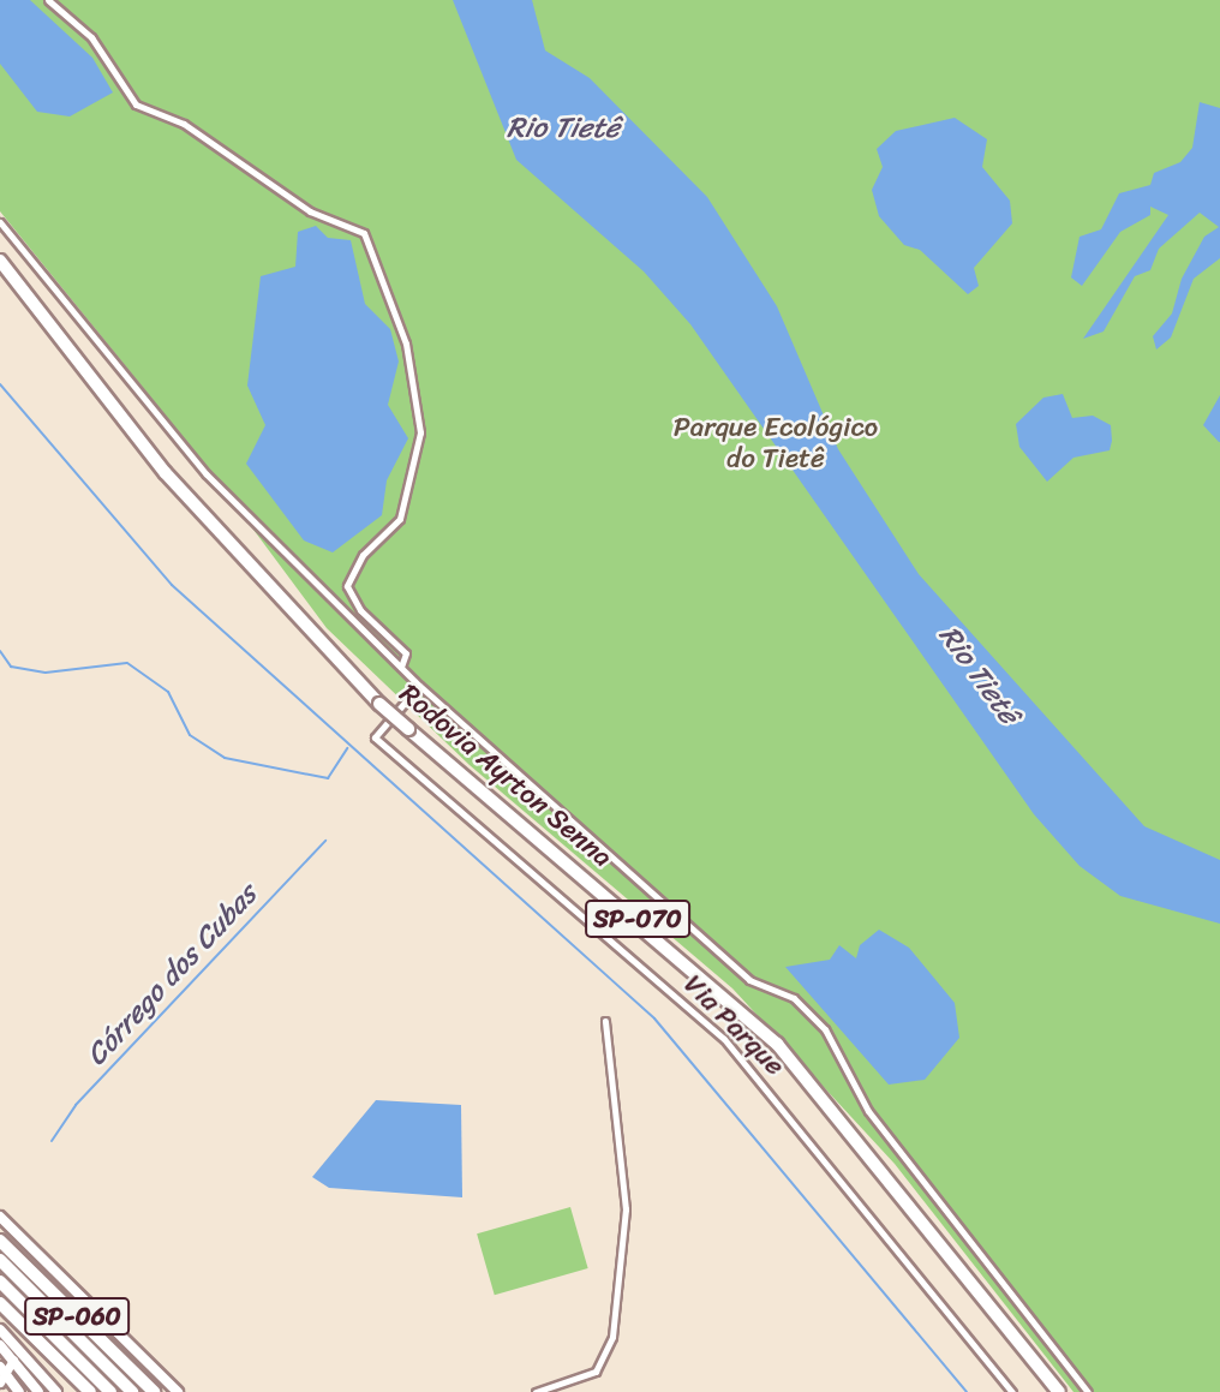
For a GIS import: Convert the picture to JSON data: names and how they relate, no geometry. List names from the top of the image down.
{
  "streets": {
    "highway": ["Rodovia Ayrton Senna", "SP-070", "SP-060"],
    "street": ["Via Parque"]
  },
  "water": ["Rio Tietê", "Córrego dos Cubas"],
  "parks": ["Parque Ecológico do Tietê"]
}
